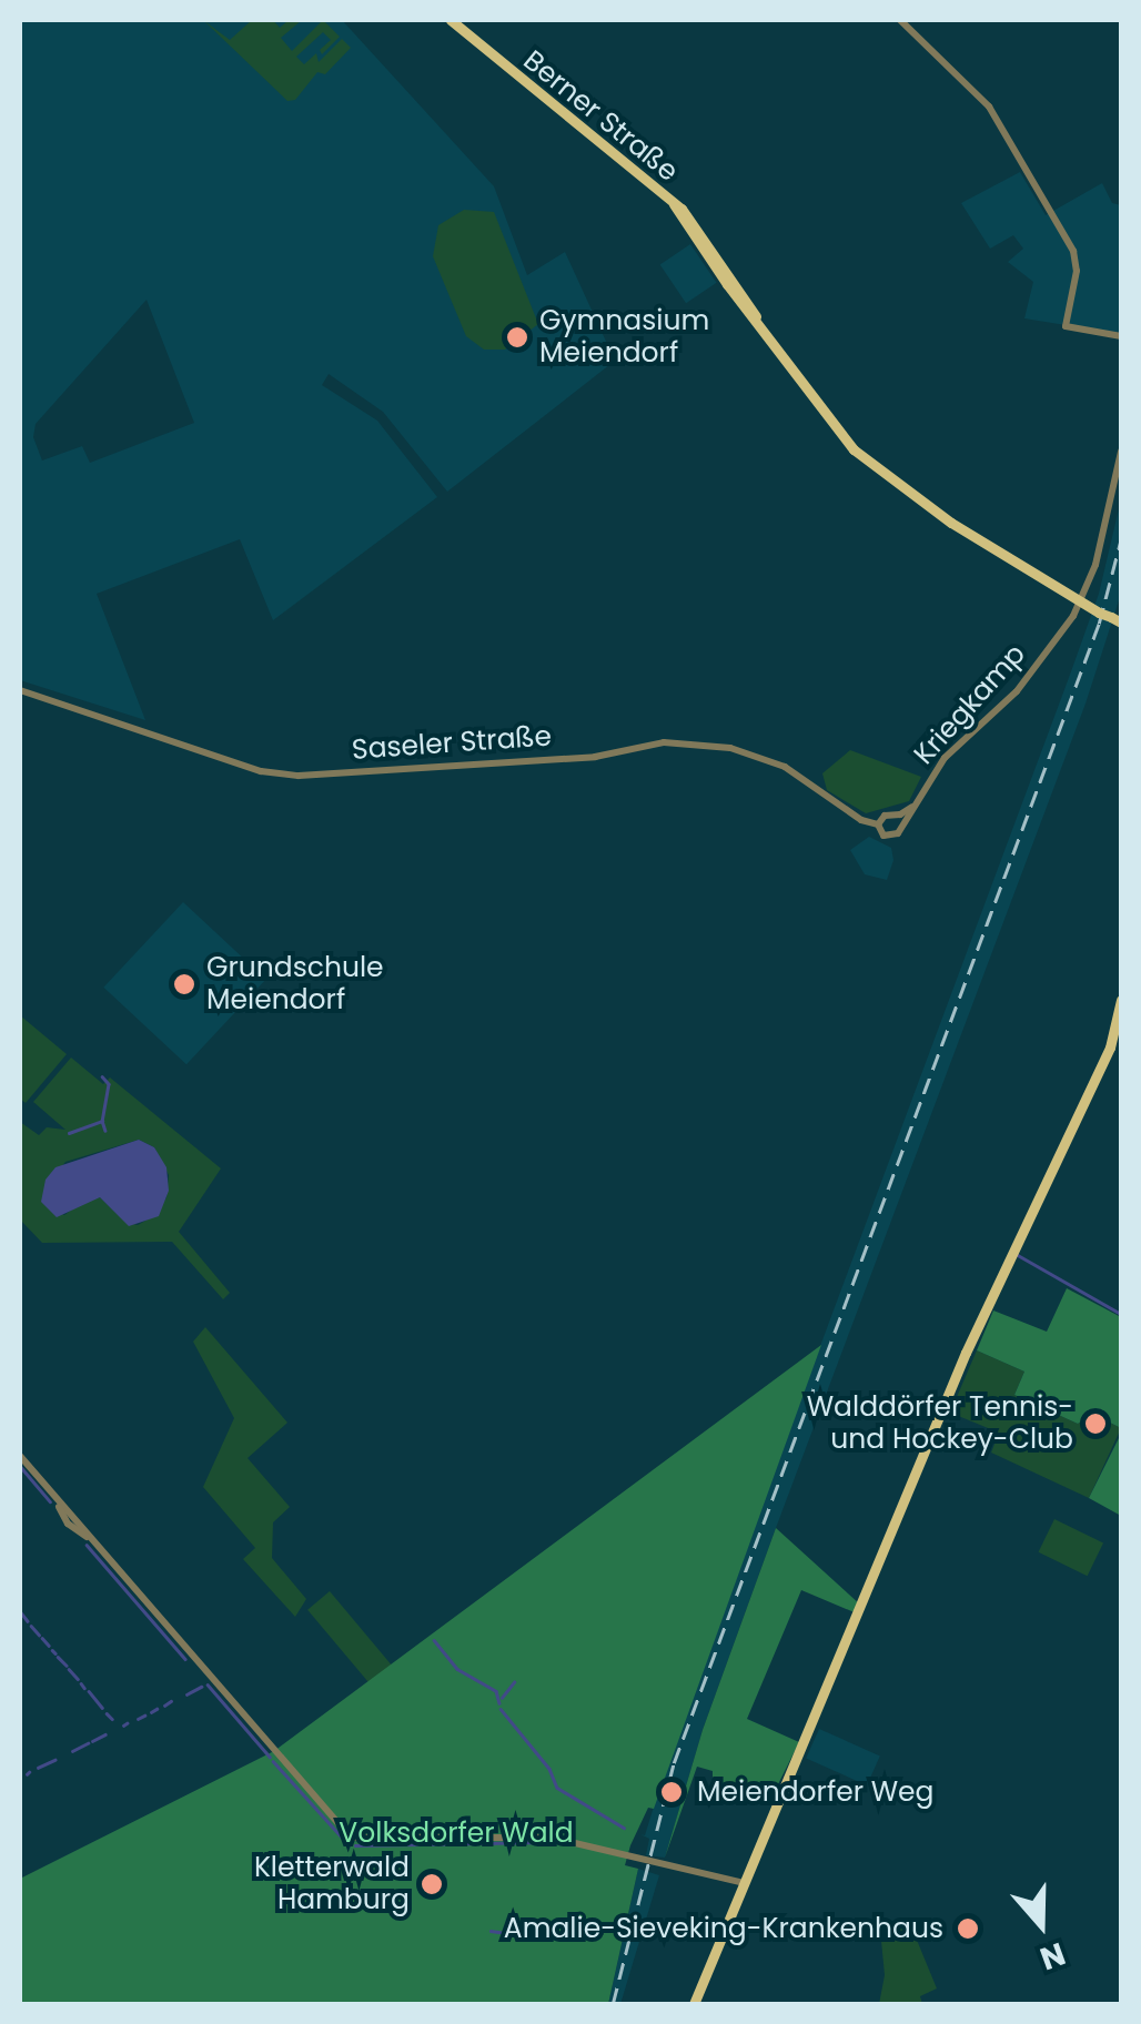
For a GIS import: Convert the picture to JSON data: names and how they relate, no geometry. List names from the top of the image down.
{
  "streets": {
    "main road": ["Berner Straße"],
    "street": ["Kriegkamp", "Saseler Straße"]
  },
  "crossings": [
    ["Berner Straße", "Kriegkamp"],
    ["Kriegkamp", "Saseler Straße"]
  ],
  "parks": ["Volksdorfer Wald"],
  "places": [
    "Gymnasium Meiendorf",
    "Grundschule Meiendorf",
    "Walddörfer Tennis- und Hockey-Club",
    "Meiendorfer Weg",
    "Kletterwald Hamburg",
    "Amalie-Sieveking-Krankenhaus"
  ],
  "north": "bottom"
}
